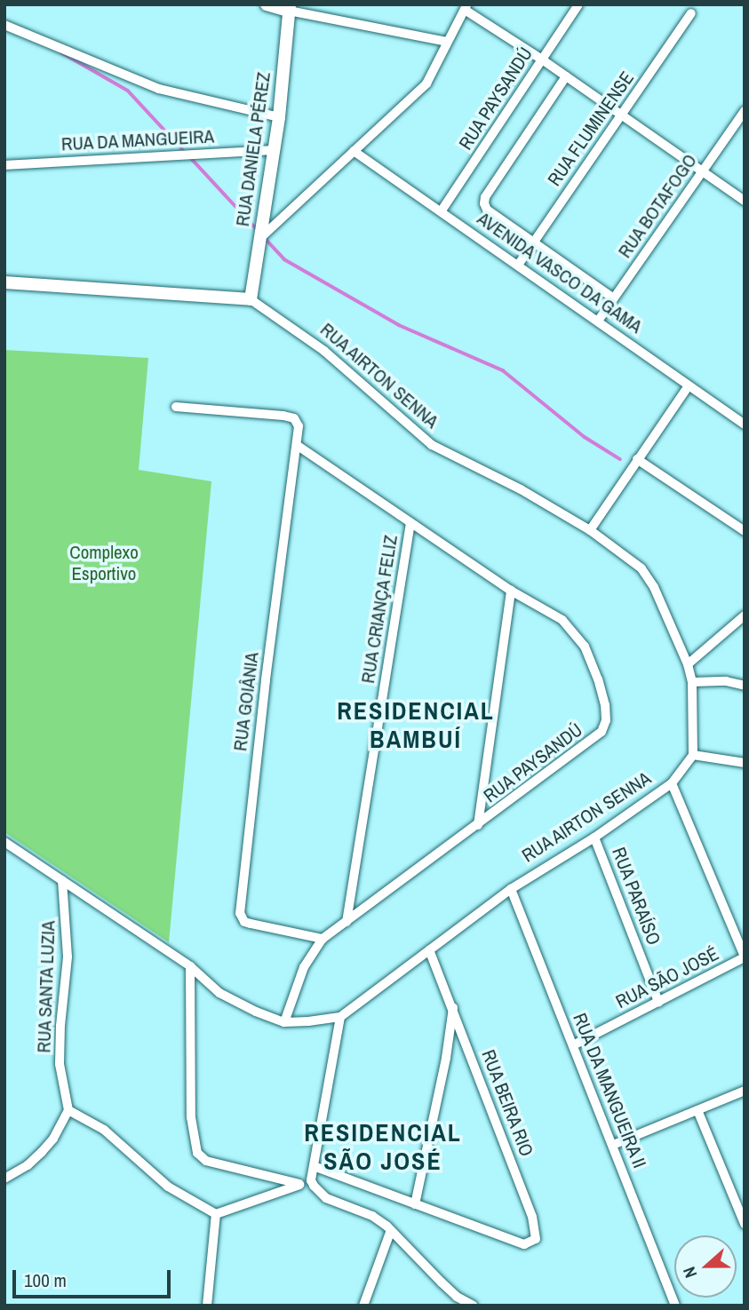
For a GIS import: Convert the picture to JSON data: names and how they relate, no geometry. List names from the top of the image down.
{
  "streets": {
    "street": [
      "RUA PAYSANDÚ",
      "RUA FLUMINENSE",
      "RUA DA MANGUEIRA",
      "RUA DANIELA PÉREZ",
      "RUA BOTAFOGO",
      "AVENIDA VASCO DA GAMA",
      "RUA AIRTON SENNA",
      "RUA CRIANÇA FELIZ",
      "RUA GOIÂNIA",
      "RUA PARAÍSO",
      "RUA SÃO JOSÉ",
      "RUA SANTA LUZIA",
      "RUA DA MANGUEIRA II",
      "RUA BEIRA RIO"
    ]
  },
  "crossings": [
    ["RUA PAYSANDÚ", "AVENIDA VASCO DA GAMA"],
    ["RUA PAYSANDÚ", "RUA CRIANÇA FELIZ"],
    ["RUA PAYSANDÚ", "RUA GOIÂNIA"],
    ["RUA FLUMINENSE", "AVENIDA VASCO DA GAMA"],
    ["RUA DA MANGUEIRA", "RUA DANIELA PÉREZ"],
    ["RUA DANIELA PÉREZ", "RUA AIRTON SENNA"],
    ["RUA BOTAFOGO", "AVENIDA VASCO DA GAMA"],
    ["RUA AIRTON SENNA", "RUA PARAÍSO"],
    ["RUA AIRTON SENNA", "RUA DA MANGUEIRA II"],
    ["RUA AIRTON SENNA", "RUA BEIRA RIO"],
    ["RUA PARAÍSO", "RUA SÃO JOSÉ"],
    ["RUA SÃO JOSÉ", "RUA DA MANGUEIRA II"]
  ],
  "districts": ["RESIDENCIAL BAMBUÍ", "RESIDENCIAL SÃO JOSÉ"],
  "parks": ["Complexo Esportivo"],
  "scale_bar": "100 m",
  "north": "left"
}
